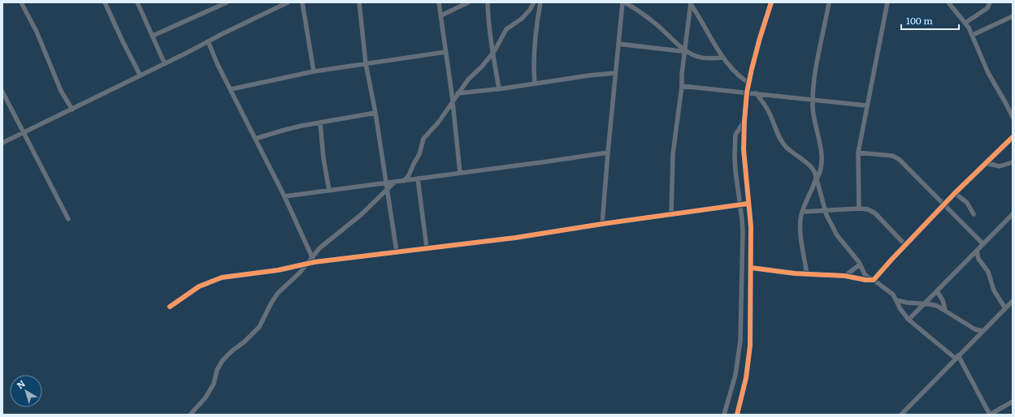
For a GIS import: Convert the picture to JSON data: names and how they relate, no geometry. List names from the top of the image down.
{
  "scale_bar": "100 m",
  "north": "top left"
}
